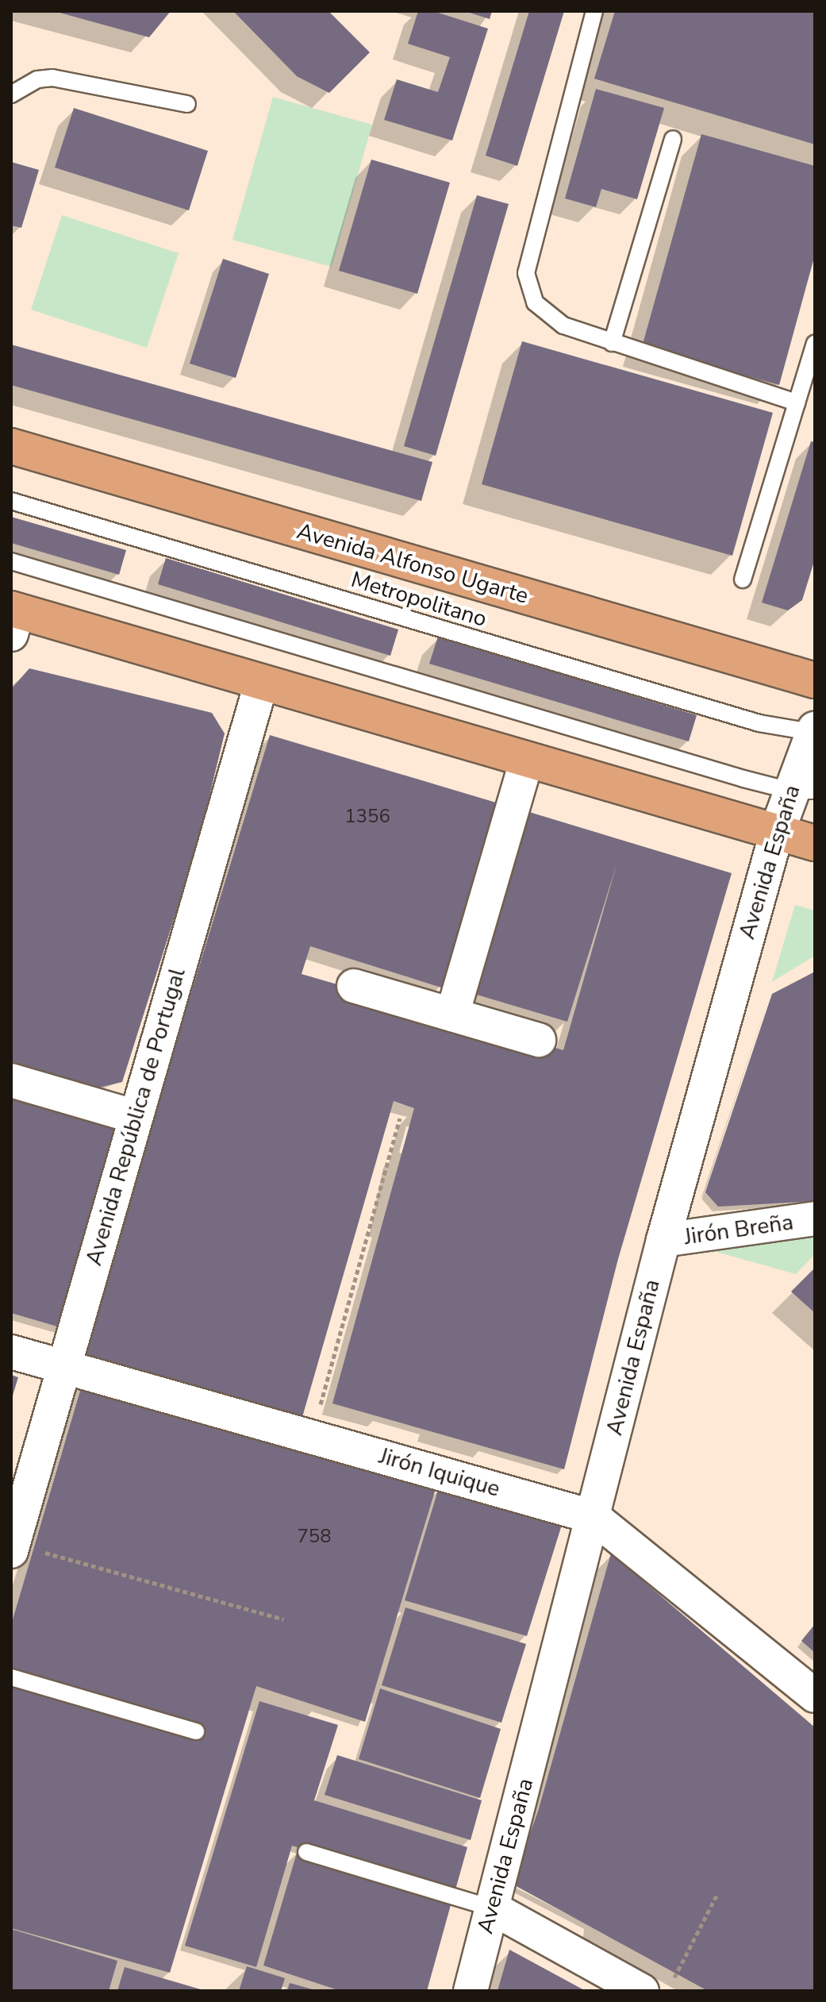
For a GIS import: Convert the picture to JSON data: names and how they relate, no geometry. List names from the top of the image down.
{
  "streets": {
    "main road": ["Avenida Alfonso Ugarte"],
    "street": [
      "Avenida España",
      "Avenida República de Portugal",
      "Jirón Breña",
      "Jirón Iquique"
    ],
    "lane": ["Metropolitano"]
  },
  "crossings": [
    ["Metropolitano", "Avenida España"],
    ["Avenida España", "Jirón Breña"],
    ["Avenida España", "Jirón Iquique"],
    ["Avenida República de Portugal", "Jirón Iquique"]
  ],
  "house_numbers": ["1356", "758"]
}
